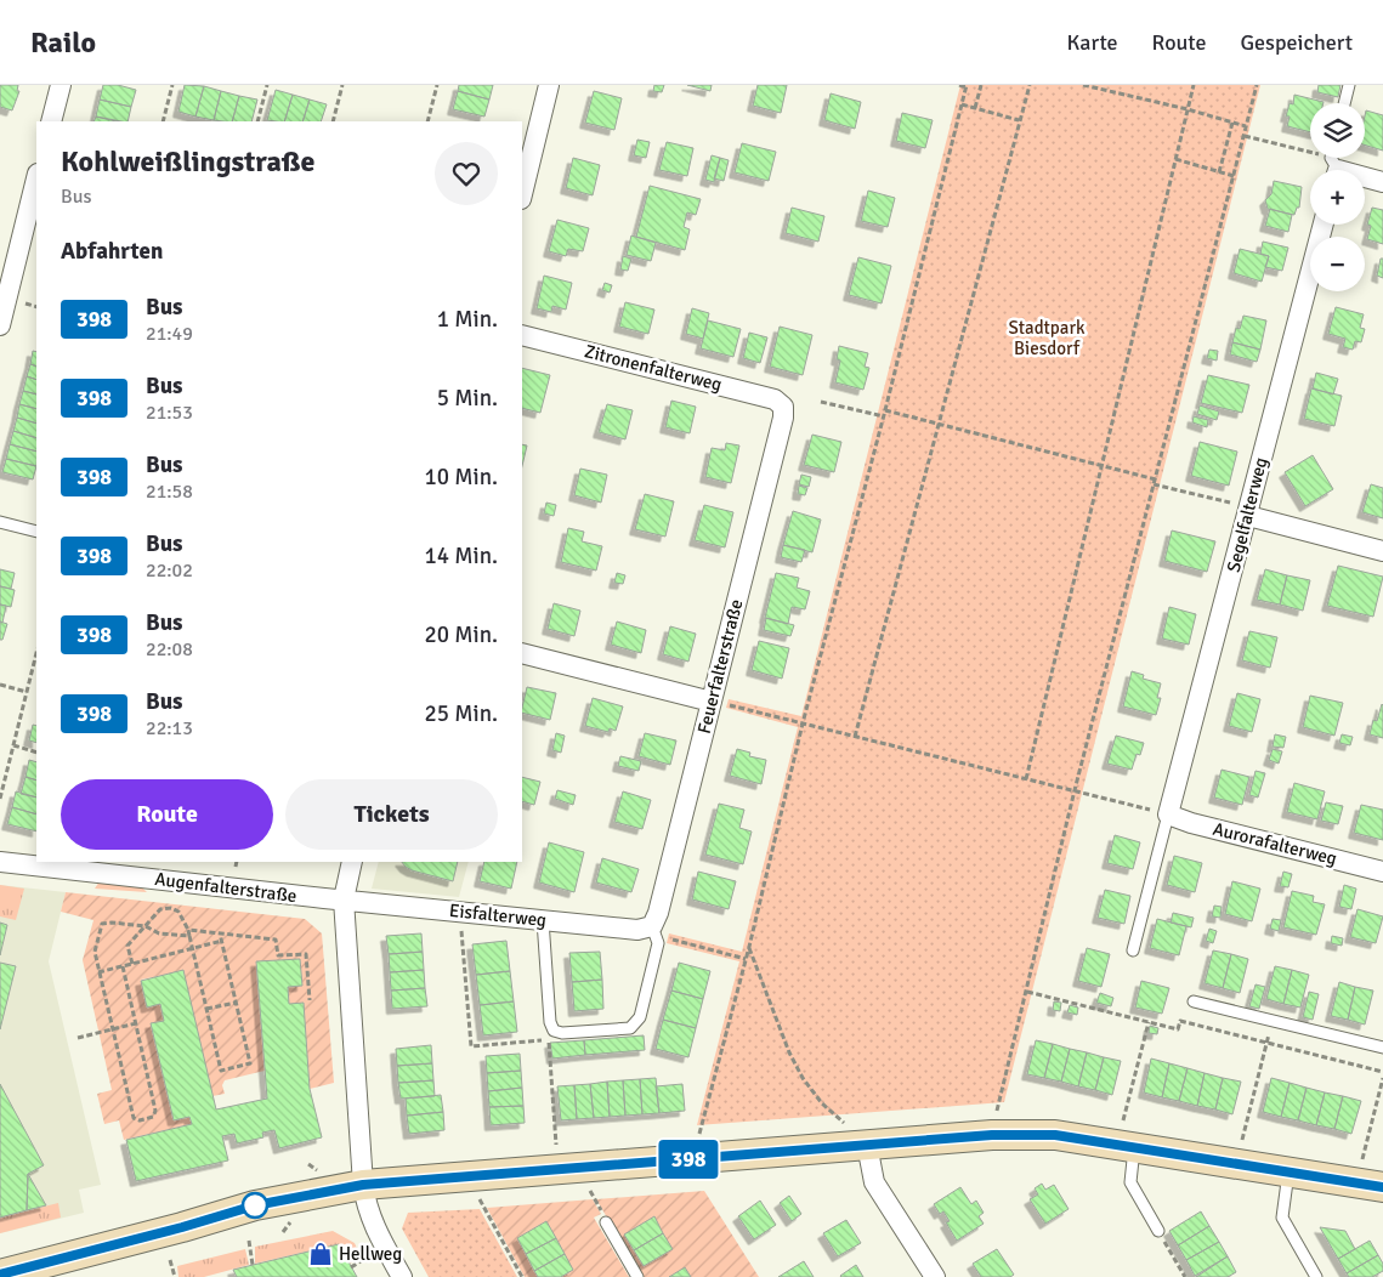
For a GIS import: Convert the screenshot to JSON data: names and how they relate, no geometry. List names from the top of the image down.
{
  "streets": {
    "street": [
      "Zitronenfalterweg",
      "Segelfalterweg",
      "Feuerfalterstraße",
      "Aurorafalterweg",
      "Augenfalterstraße",
      "Eisfalterweg"
    ]
  },
  "crossings": [
    ["Zitronenfalterweg", "Feuerfalterstraße"],
    ["Segelfalterweg", "Aurorafalterweg"],
    ["Feuerfalterstraße", "Eisfalterweg"],
    ["Augenfalterstraße", "Eisfalterweg"]
  ],
  "parks": ["Stadtpark Biesdorf"],
  "places": {
    "shop": ["Hellweg"]
  },
  "lines": ["bus line 398"],
  "page": {
    "header": "Railo",
    "nav": ["Karte", "Route", "Gespeichert"],
    "on_map": "398",
    "map_buttons": ["+", "−"],
    "heading": [
      ["Kohlweißlingstraße", "Bus"],
      "Abfahrten"
    ],
    "list": [
      {
        "mark": "398",
        "name": "Bus",
        "note": "21:49",
        "value": "1 Min."
      },
      {
        "mark": "398",
        "name": "Bus",
        "note": "21:53",
        "value": "5 Min."
      },
      {
        "mark": "398",
        "name": "Bus",
        "note": "21:58",
        "value": "10 Min."
      },
      {
        "mark": "398",
        "name": "Bus",
        "note": "22:02",
        "value": "14 Min."
      },
      {
        "mark": "398",
        "name": "Bus",
        "note": "22:08",
        "value": "20 Min."
      },
      {
        "mark": "398",
        "name": "Bus",
        "note": "22:13",
        "value": "25 Min."
      }
    ],
    "buttons": ["Route", "Tickets"]
  }
}
